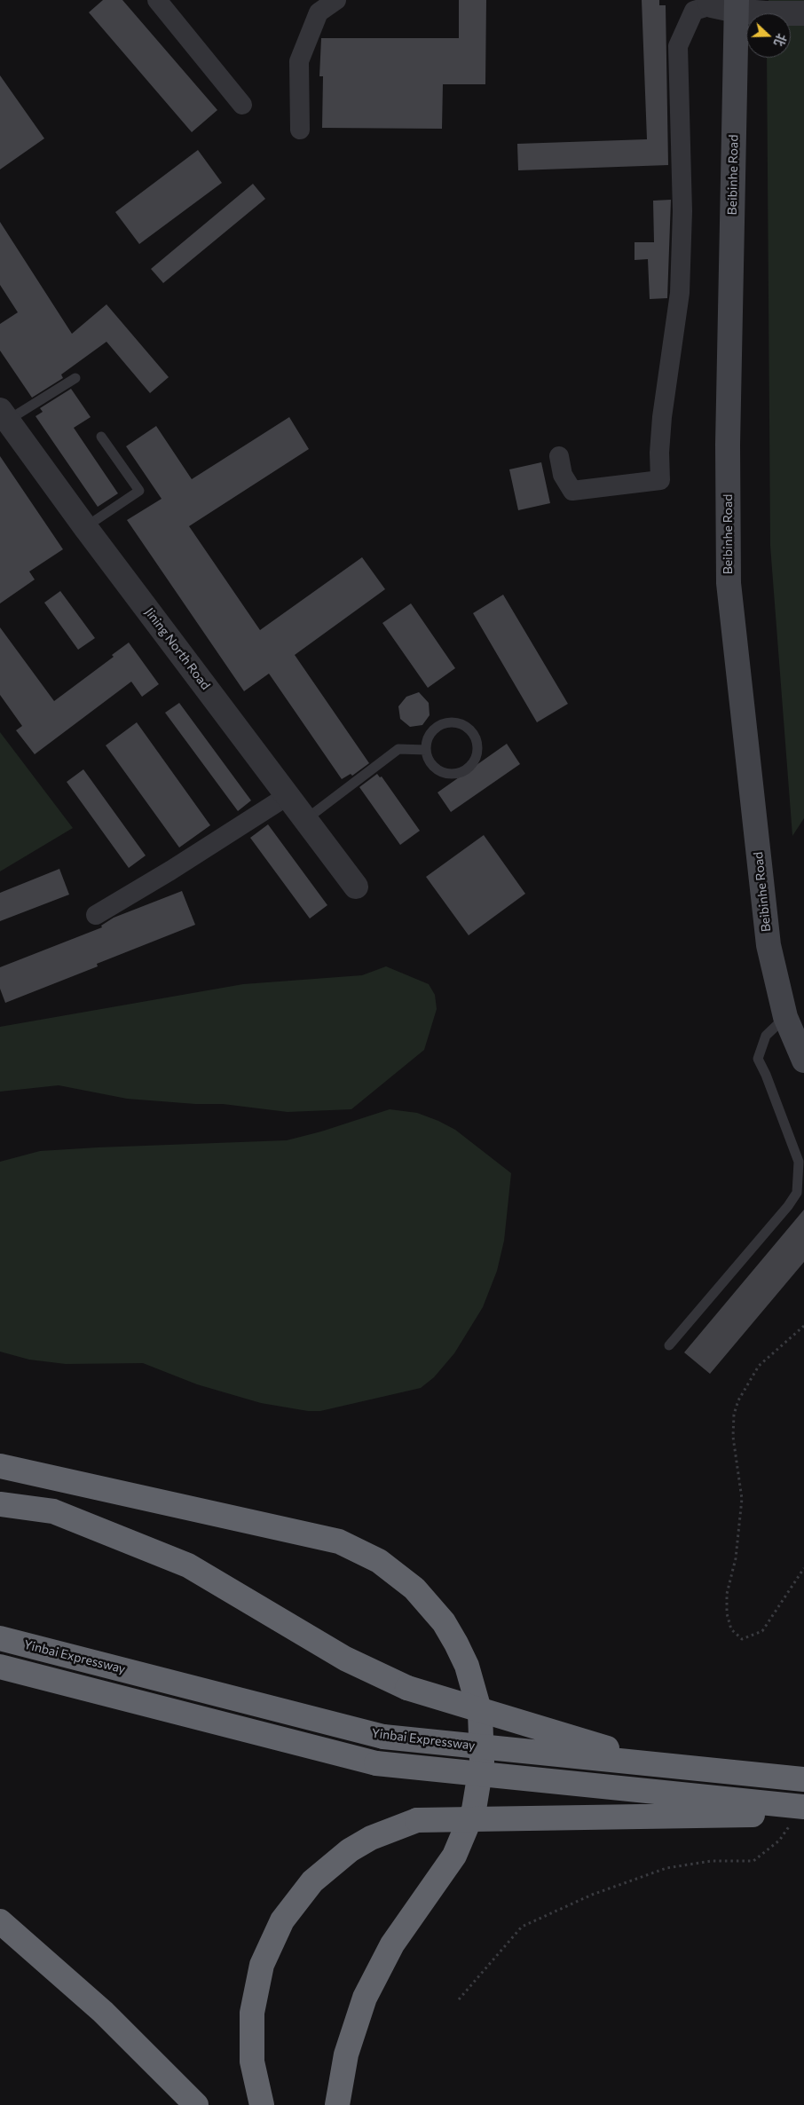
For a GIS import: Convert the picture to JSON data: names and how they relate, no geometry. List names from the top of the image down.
{
  "streets": {
    "highway": ["Yinbai Expressway"],
    "main road": ["Beibinhe Road"],
    "street": ["Jining North Road"]
  },
  "north": "right"
}
